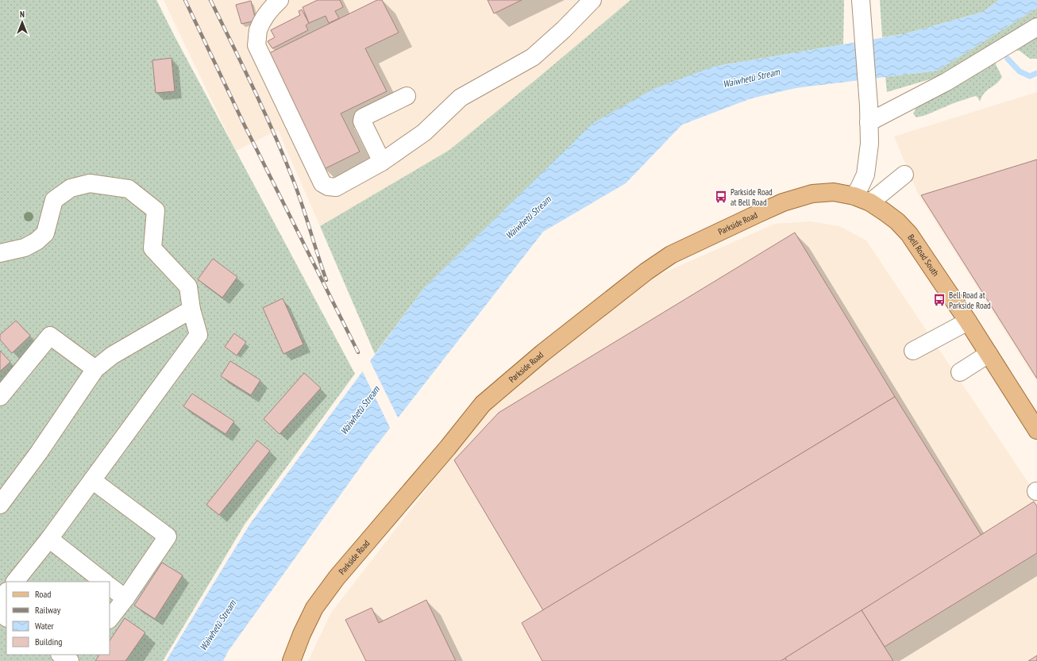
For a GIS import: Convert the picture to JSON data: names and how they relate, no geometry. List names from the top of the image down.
{
  "streets": {
    "main road": ["Parkside Road", "Bell Road South"]
  },
  "crossings": [
    ["Parkside Road", "Bell Road South"]
  ],
  "water": ["Waiwhetū Stream"],
  "places": {
    "bus stop": ["Parkside Road at Bell Road", "Bell Road at Parkside Road"]
  },
  "legend": [
    "Road",
    "Railway",
    "Water",
    "Building"
  ],
  "north": "top"
}
